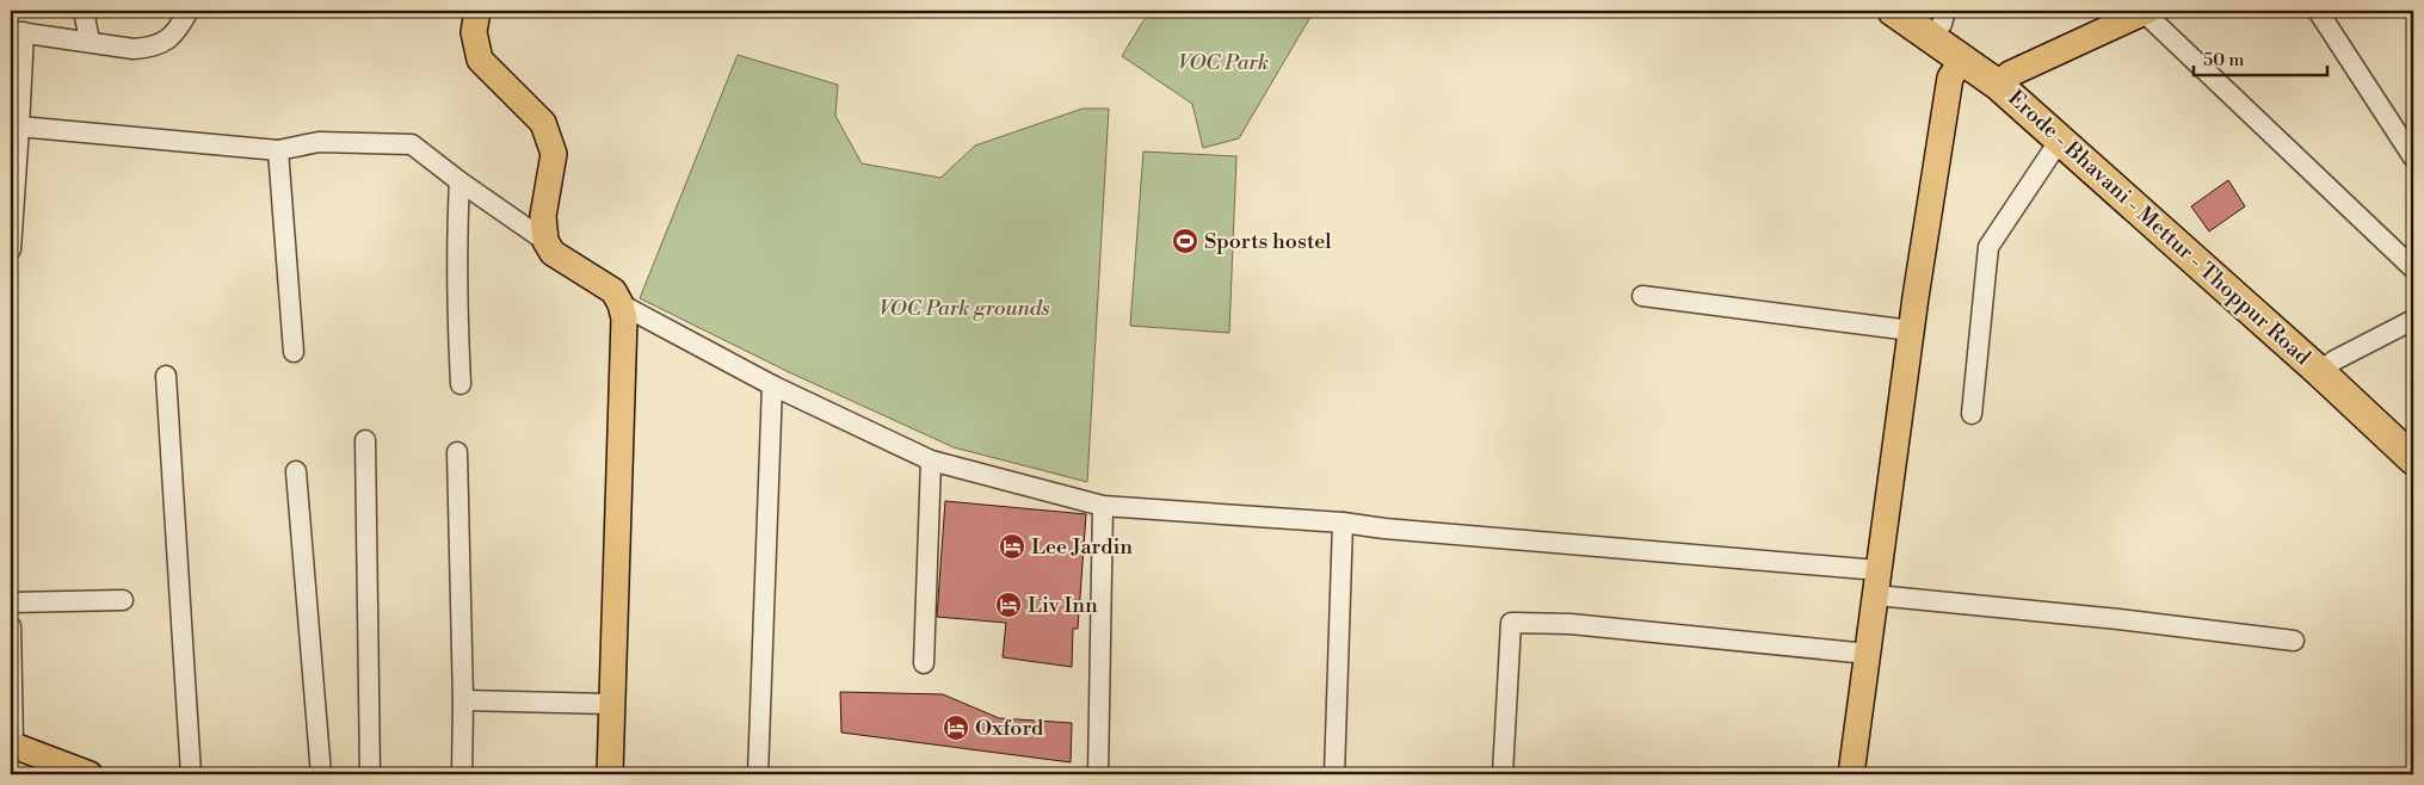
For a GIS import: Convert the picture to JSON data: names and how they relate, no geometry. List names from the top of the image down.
{
  "streets": {
    "highway": ["Erode - Bhavani - Mettur - Thoppur Road"]
  },
  "parks": ["VOC Park", "VOC Park grounds"],
  "places": {
    "sports": ["Sports hostel"],
    "hotel": ["Lee Jardin", "Liv Inn", "Oxford"]
  },
  "scale_bar": "50 m"
}
